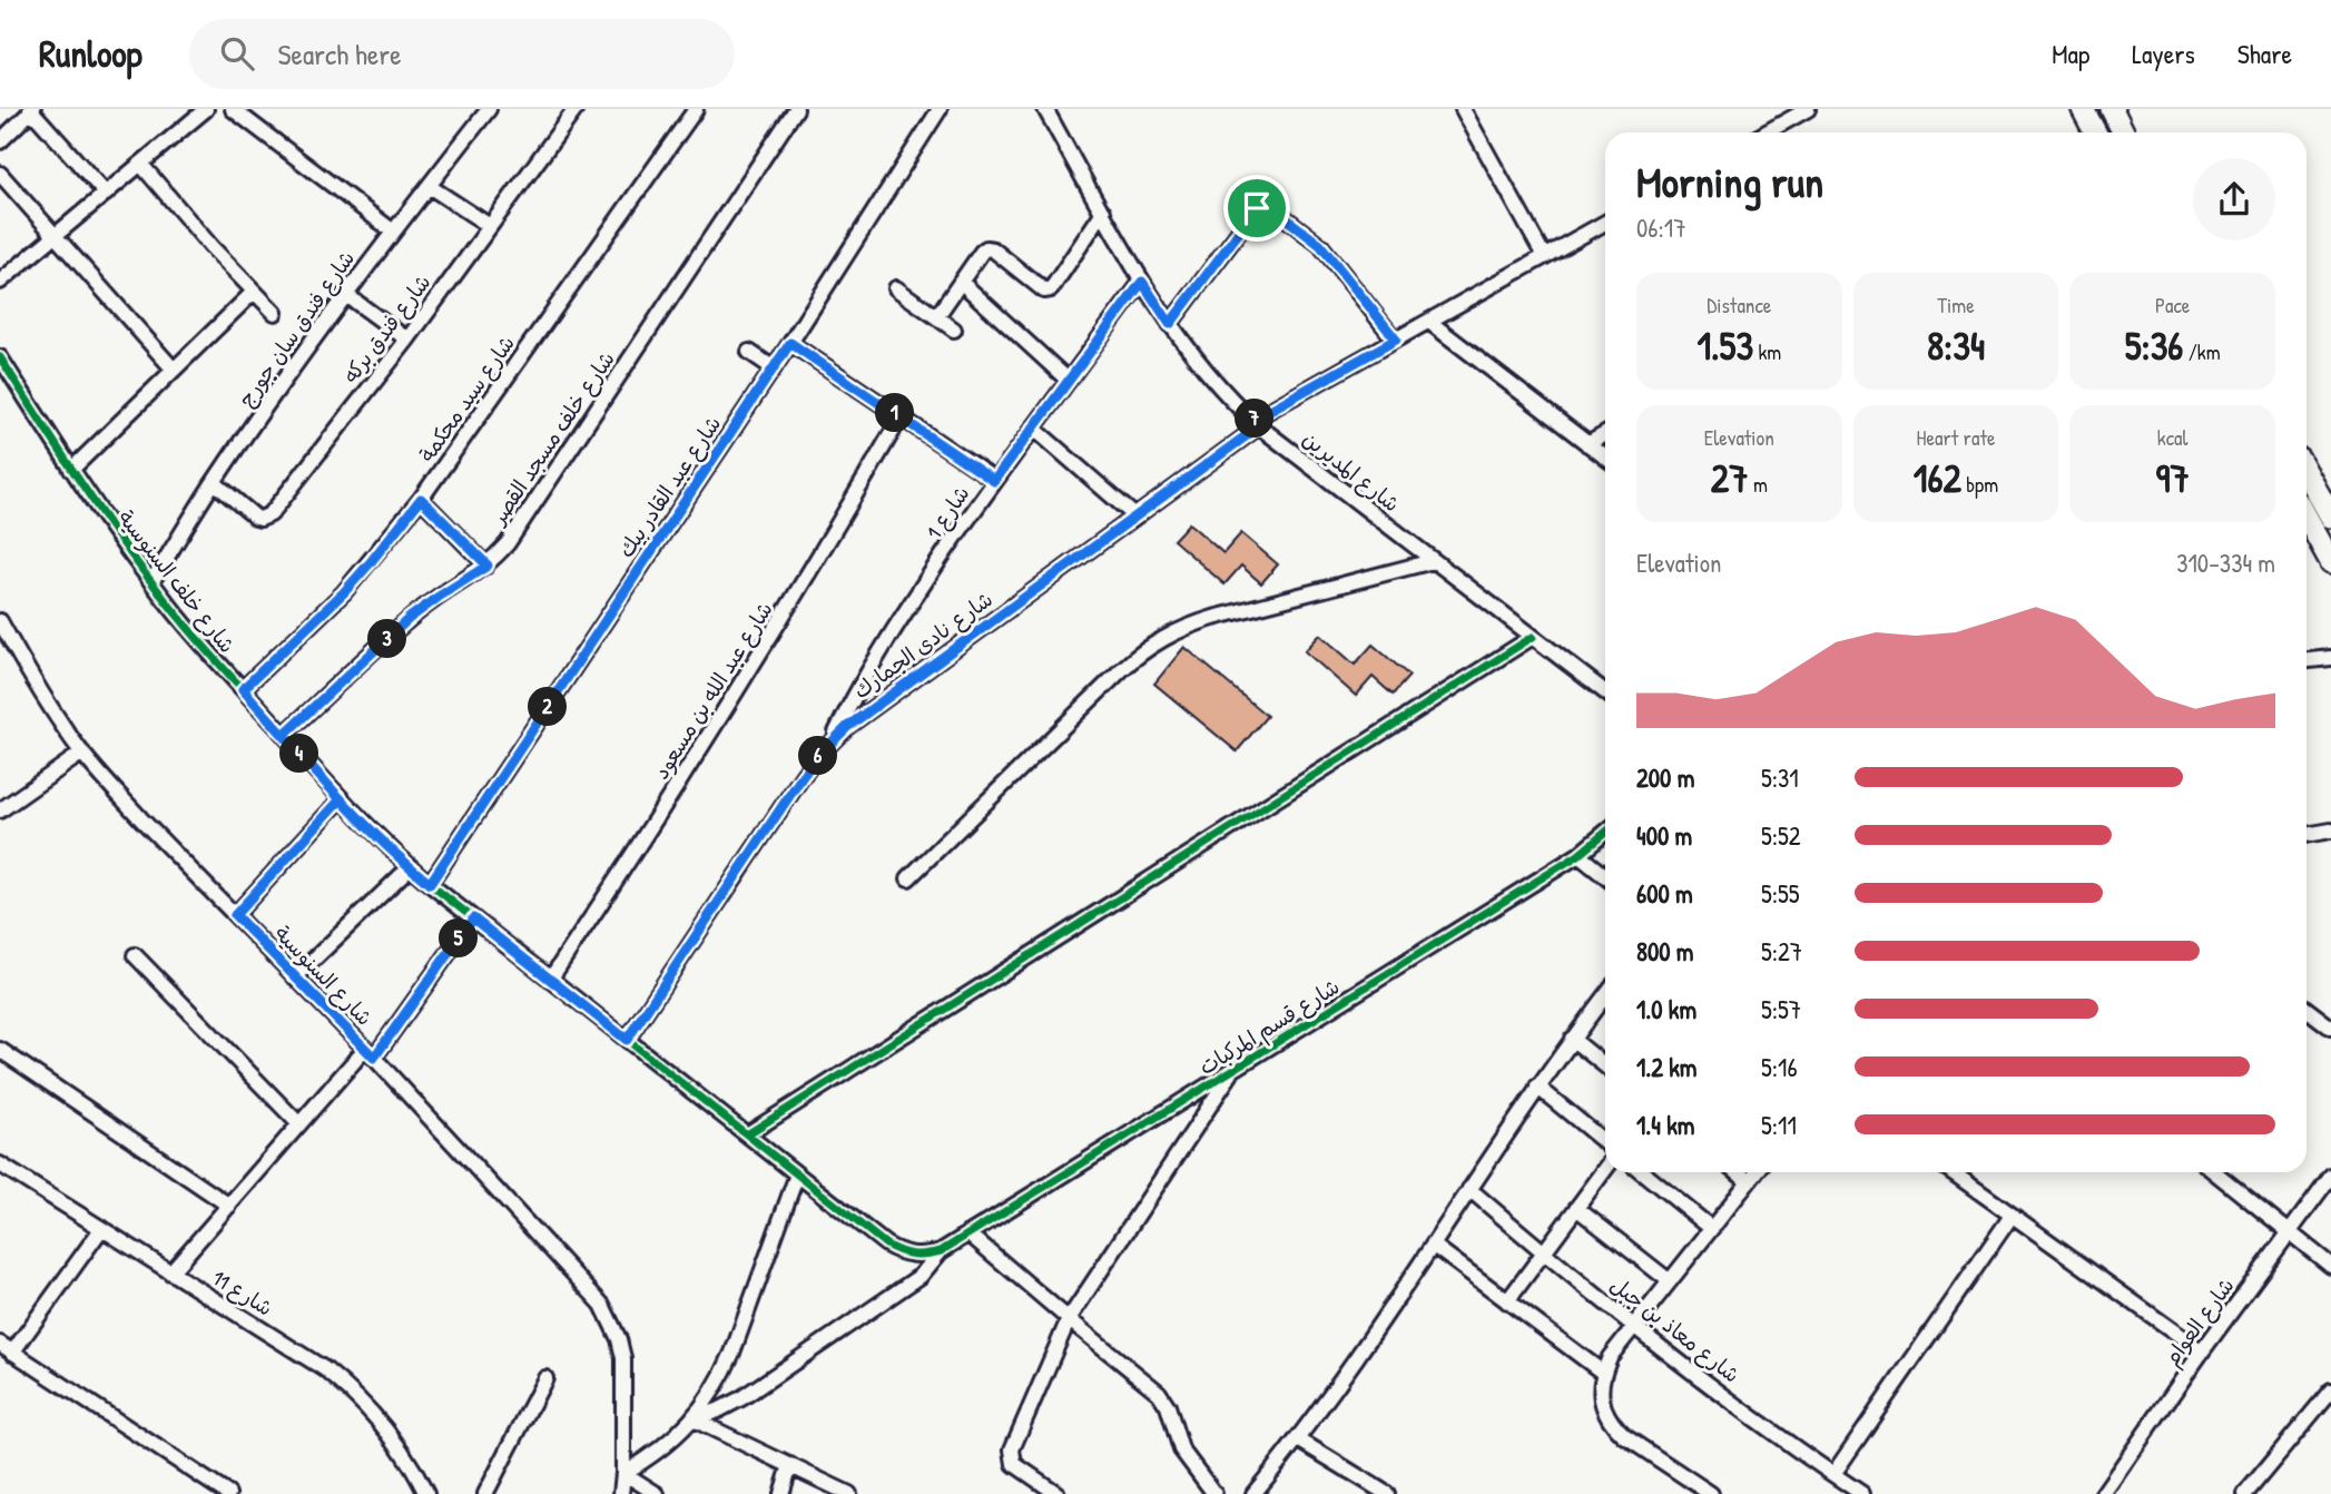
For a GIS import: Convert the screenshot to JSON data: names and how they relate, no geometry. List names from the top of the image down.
{
  "streets": {
    "street": [
      "شارع فندق سان جورج",
      "شارع فندق بركه",
      "شارع سيد محكمة",
      "شارع خلف مسجد القصر",
      "شارع المديرين",
      "شارع عبد القادر بيك",
      "شارع 1",
      "شارع خلف السنوسية",
      "شارع نادى الجمارك",
      "شارع عبد الله بن مسعود",
      "شارع السنوسية",
      "شارع قسم المركبات",
      "شارع 11",
      "شارع العوام",
      "شارع معاذ بن جبل"
    ]
  },
  "crossings": [
    ["شارع فندق سان جورج", "شارع فندق بركه"],
    ["شارع فندق سان جورج", "شارع خلف السنوسية"],
    ["شارع سيد محكمة", "شارع خلف السنوسية"],
    ["شارع خلف مسجد القصر", "شارع خلف السنوسية"],
    ["شارع المديرين", "شارع 1"],
    ["شارع المديرين", "شارع نادى الجمارك"],
    ["شارع عبد القادر بيك", "شارع خلف السنوسية"],
    ["شارع 1", "شارع نادى الجمارك"],
    ["شارع خلف السنوسية", "شارع نادى الجمارك"],
    ["شارع خلف السنوسية", "شارع عبد الله بن مسعود"],
    ["شارع خلف السنوسية", "شارع قسم المركبات"]
  ],
  "page": {
    "header": "Runloop",
    "search": "Search here",
    "nav": ["Map", "Layers", "Share"],
    "heading": ["Morning run", "06:17"],
    "stats": [
      ["Distance", "1.53 km"],
      ["Time", "8:34"],
      ["Pace", "5:36 /km"],
      ["Elevation", "27 m"],
      ["Heart rate", "162 bpm"],
      ["kcal", "97"]
    ],
    "pins": [
      "1",
      "7",
      "3",
      "2",
      "4",
      "6",
      "5"
    ],
    "chart": ["Elevation", "310–334 m"],
    "list": [
      {
        "name": "200 m",
        "note": "5:31"
      },
      {
        "name": "400 m",
        "note": "5:52"
      },
      {
        "name": "600 m",
        "note": "5:55"
      },
      {
        "name": "800 m",
        "note": "5:27"
      },
      {
        "name": "1.0 km",
        "note": "5:57"
      },
      {
        "name": "1.2 km",
        "note": "5:16"
      },
      {
        "name": "1.4 km",
        "note": "5:11"
      }
    ]
  }
}
